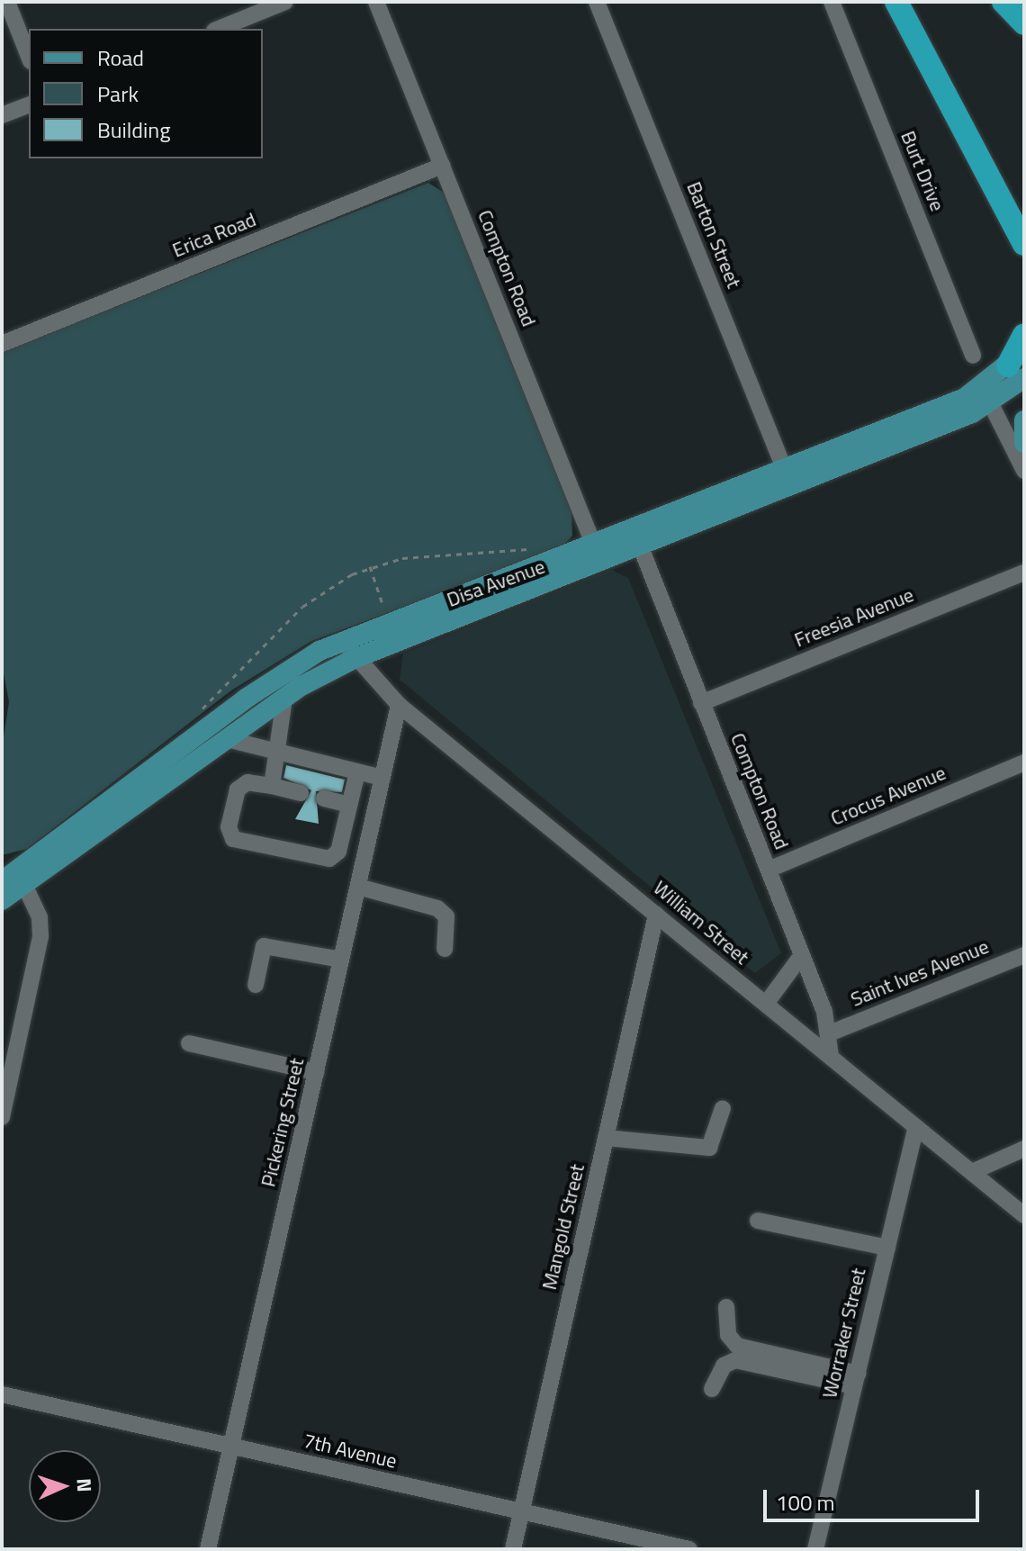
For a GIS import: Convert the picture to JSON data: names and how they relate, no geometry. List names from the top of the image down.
{
  "streets": {
    "main road": ["Disa Avenue"],
    "street": [
      "Burt Drive",
      "Erica Road",
      "Barton Street",
      "Compton Road",
      "Freesia Avenue",
      "Crocus Avenue",
      "William Street",
      "Saint Ives Avenue",
      "Pickering Street",
      "Mangold Street",
      "Worraker Street",
      "7th Avenue"
    ]
  },
  "crossings": [
    ["Erica Road", "Compton Road"],
    ["Barton Street", "Disa Avenue"],
    ["Compton Road", "Disa Avenue"],
    ["Compton Road", "Freesia Avenue"],
    ["Compton Road", "Crocus Avenue"],
    ["Compton Road", "William Street"],
    ["Compton Road", "Saint Ives Avenue"],
    ["Disa Avenue", "William Street"],
    ["William Street", "Pickering Street"],
    ["William Street", "Mangold Street"],
    ["William Street", "Worraker Street"],
    ["Pickering Street", "7th Avenue"],
    ["Mangold Street", "7th Avenue"]
  ],
  "legend": ["Road", "Park", "Building"],
  "scale_bar": "100 m",
  "north": "right"
}
